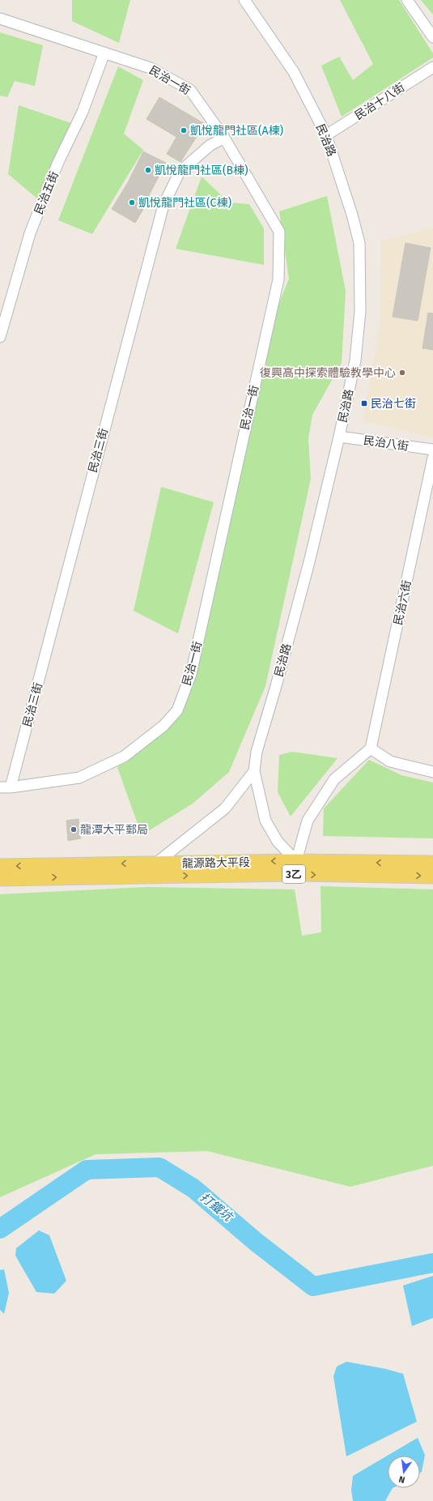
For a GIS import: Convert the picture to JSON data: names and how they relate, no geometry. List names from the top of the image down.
{
  "streets": {
    "main road": ["龍源路大平段", "3乙"],
    "street": [
      "民治一街",
      "民治十八街",
      "民治路",
      "民治五街",
      "民治八街",
      "民治三街",
      "民治六街"
    ]
  },
  "crossings": [
    ["民治一街", "民治五街"],
    ["民治一街", "民治三街"],
    ["民治十八街", "民治路"],
    ["民治路", "民治八街"]
  ],
  "water": ["打鐵坑"],
  "places": {
    "other": [
      "凱悅龍門社區(A棟)",
      "凱悅龍門社區(B棟)",
      "凱悅龍門社區(C棟)",
      "復興高中探索體驗教學中心",
      "龍潭大平郵局"
    ],
    "transit": ["民治七街"]
  },
  "north": "bottom"
}
